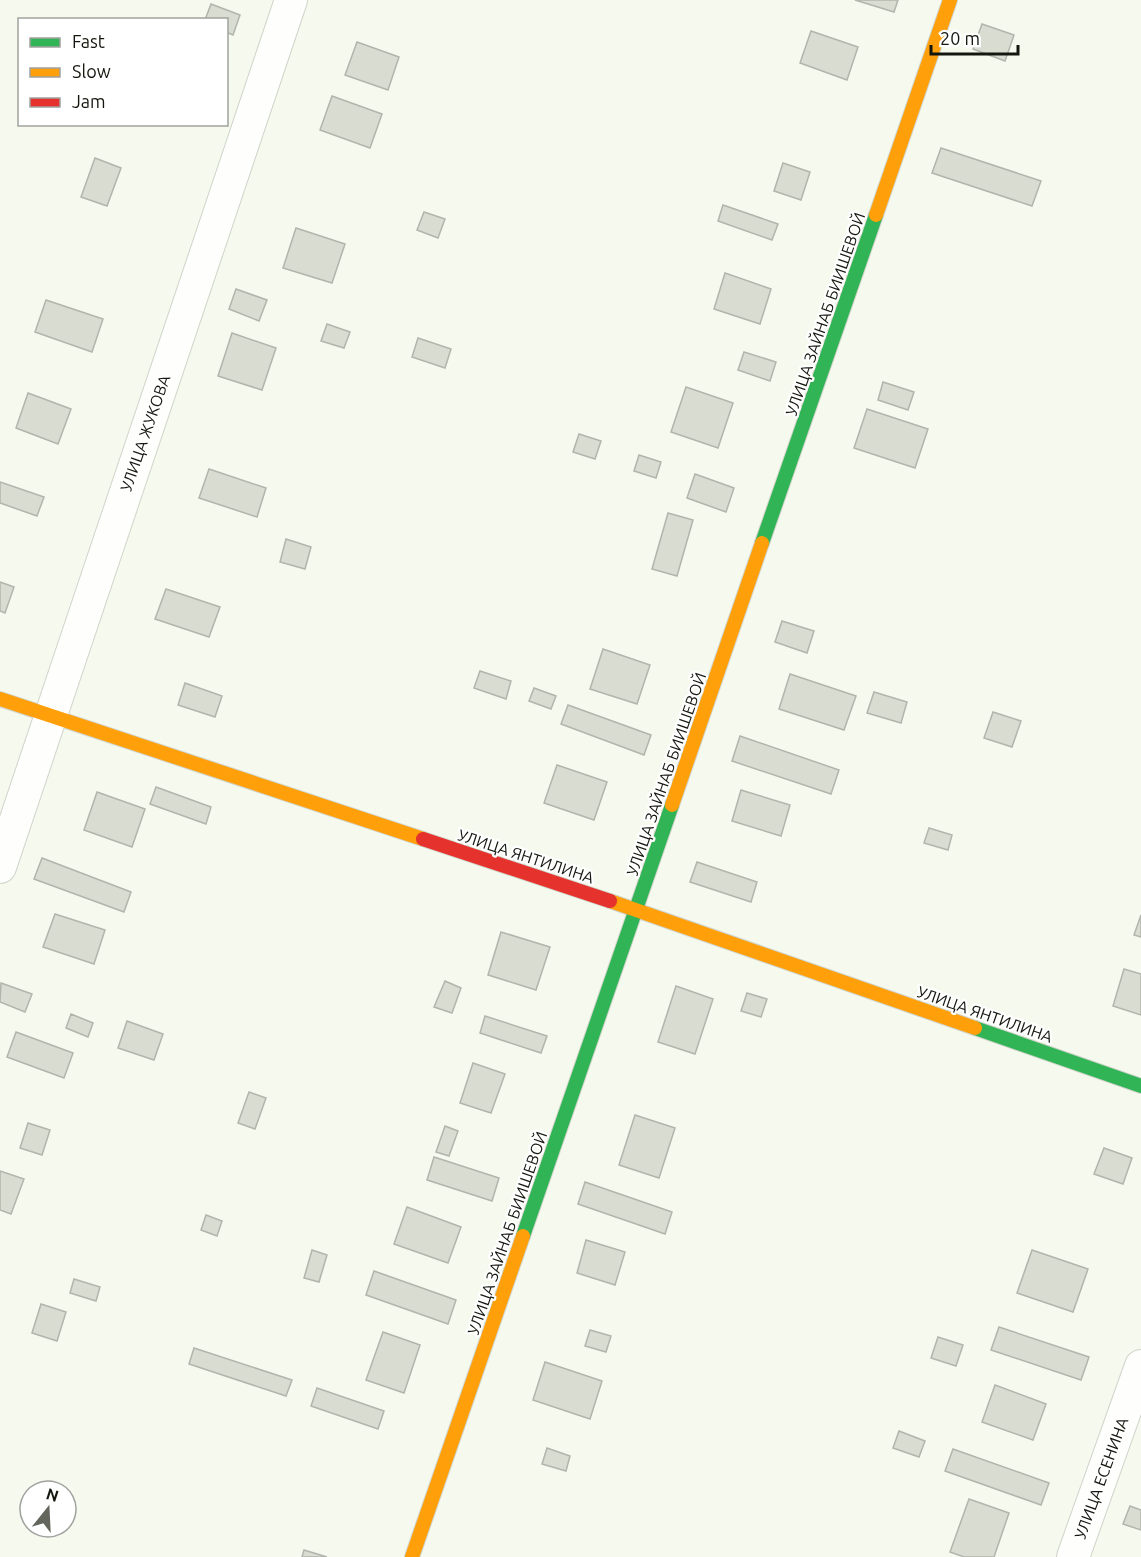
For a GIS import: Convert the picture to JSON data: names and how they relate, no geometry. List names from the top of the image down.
{
  "streets": {
    "street": [
      "УЛИЦА ЗАЙНАБ БИИШЕВОЙ",
      "УЛИЦА ЖУКОВА",
      "УЛИЦА ЯНТИЛИНА",
      "УЛИЦА ЕСЕНИНА"
    ]
  },
  "crossings": [
    ["УЛИЦА ЗАЙНАБ БИИШЕВОЙ", "УЛИЦА ЯНТИЛИНА"],
    ["УЛИЦА ЖУКОВА", "УЛИЦА ЯНТИЛИНА"]
  ],
  "legend": ["Fast", "Slow", "Jam"],
  "scale_bar": "20 m",
  "north": "top"
}
